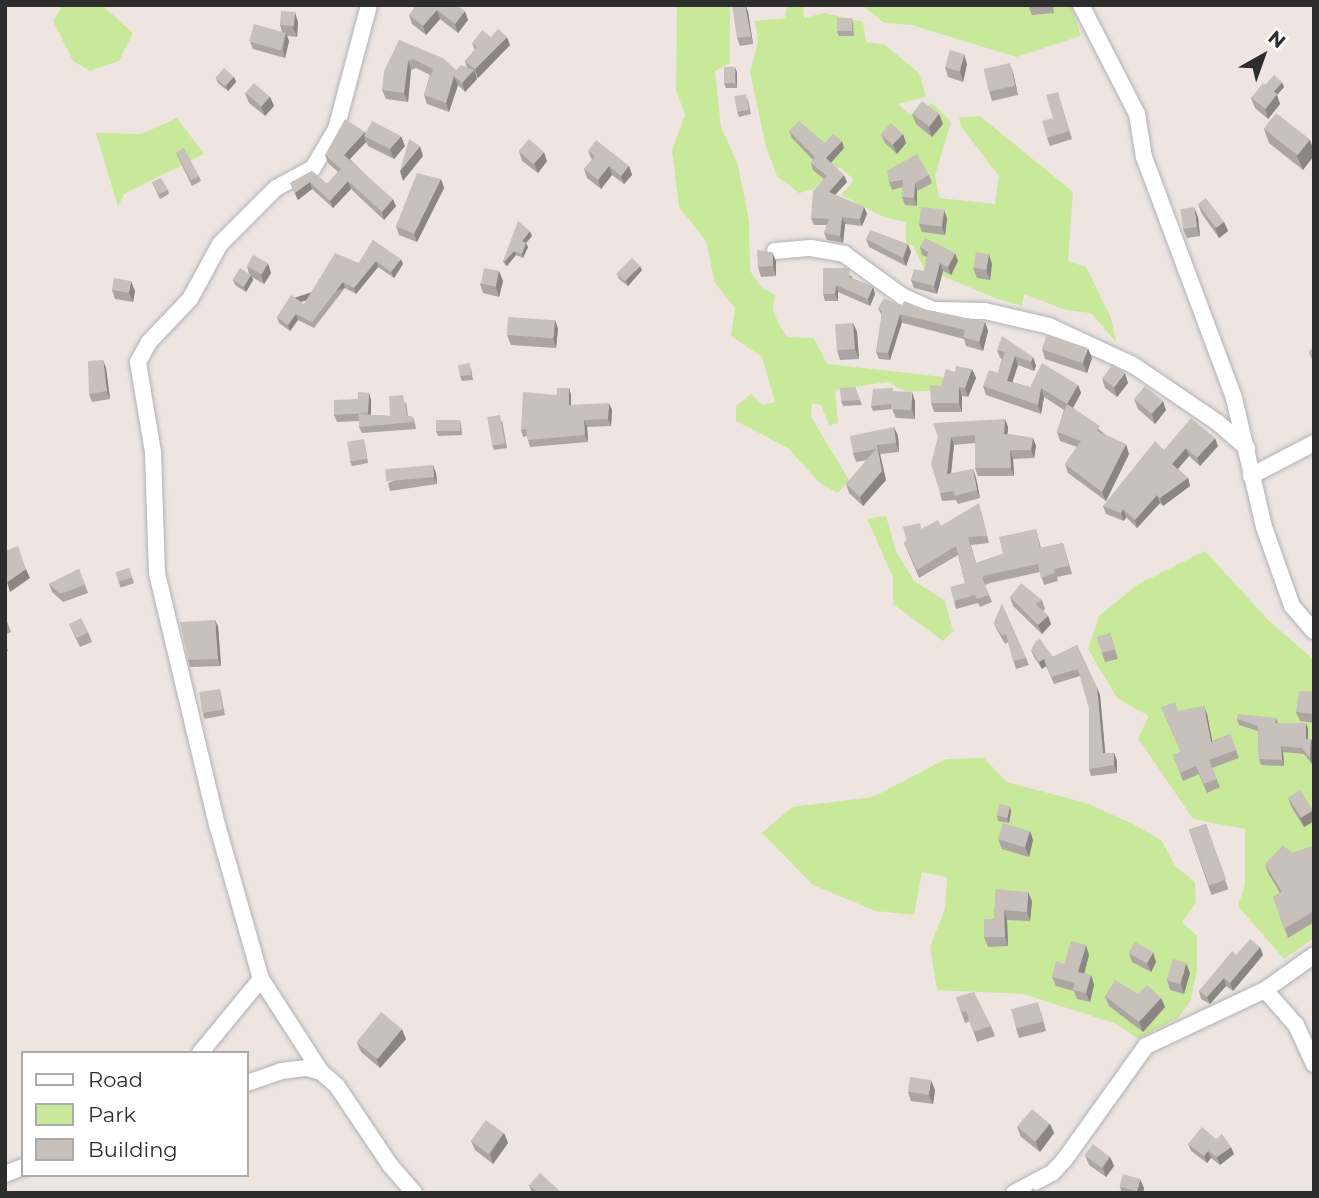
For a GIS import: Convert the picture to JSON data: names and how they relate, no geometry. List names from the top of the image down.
{
  "legend": ["Road", "Park", "Building"],
  "north": "top right"
}
